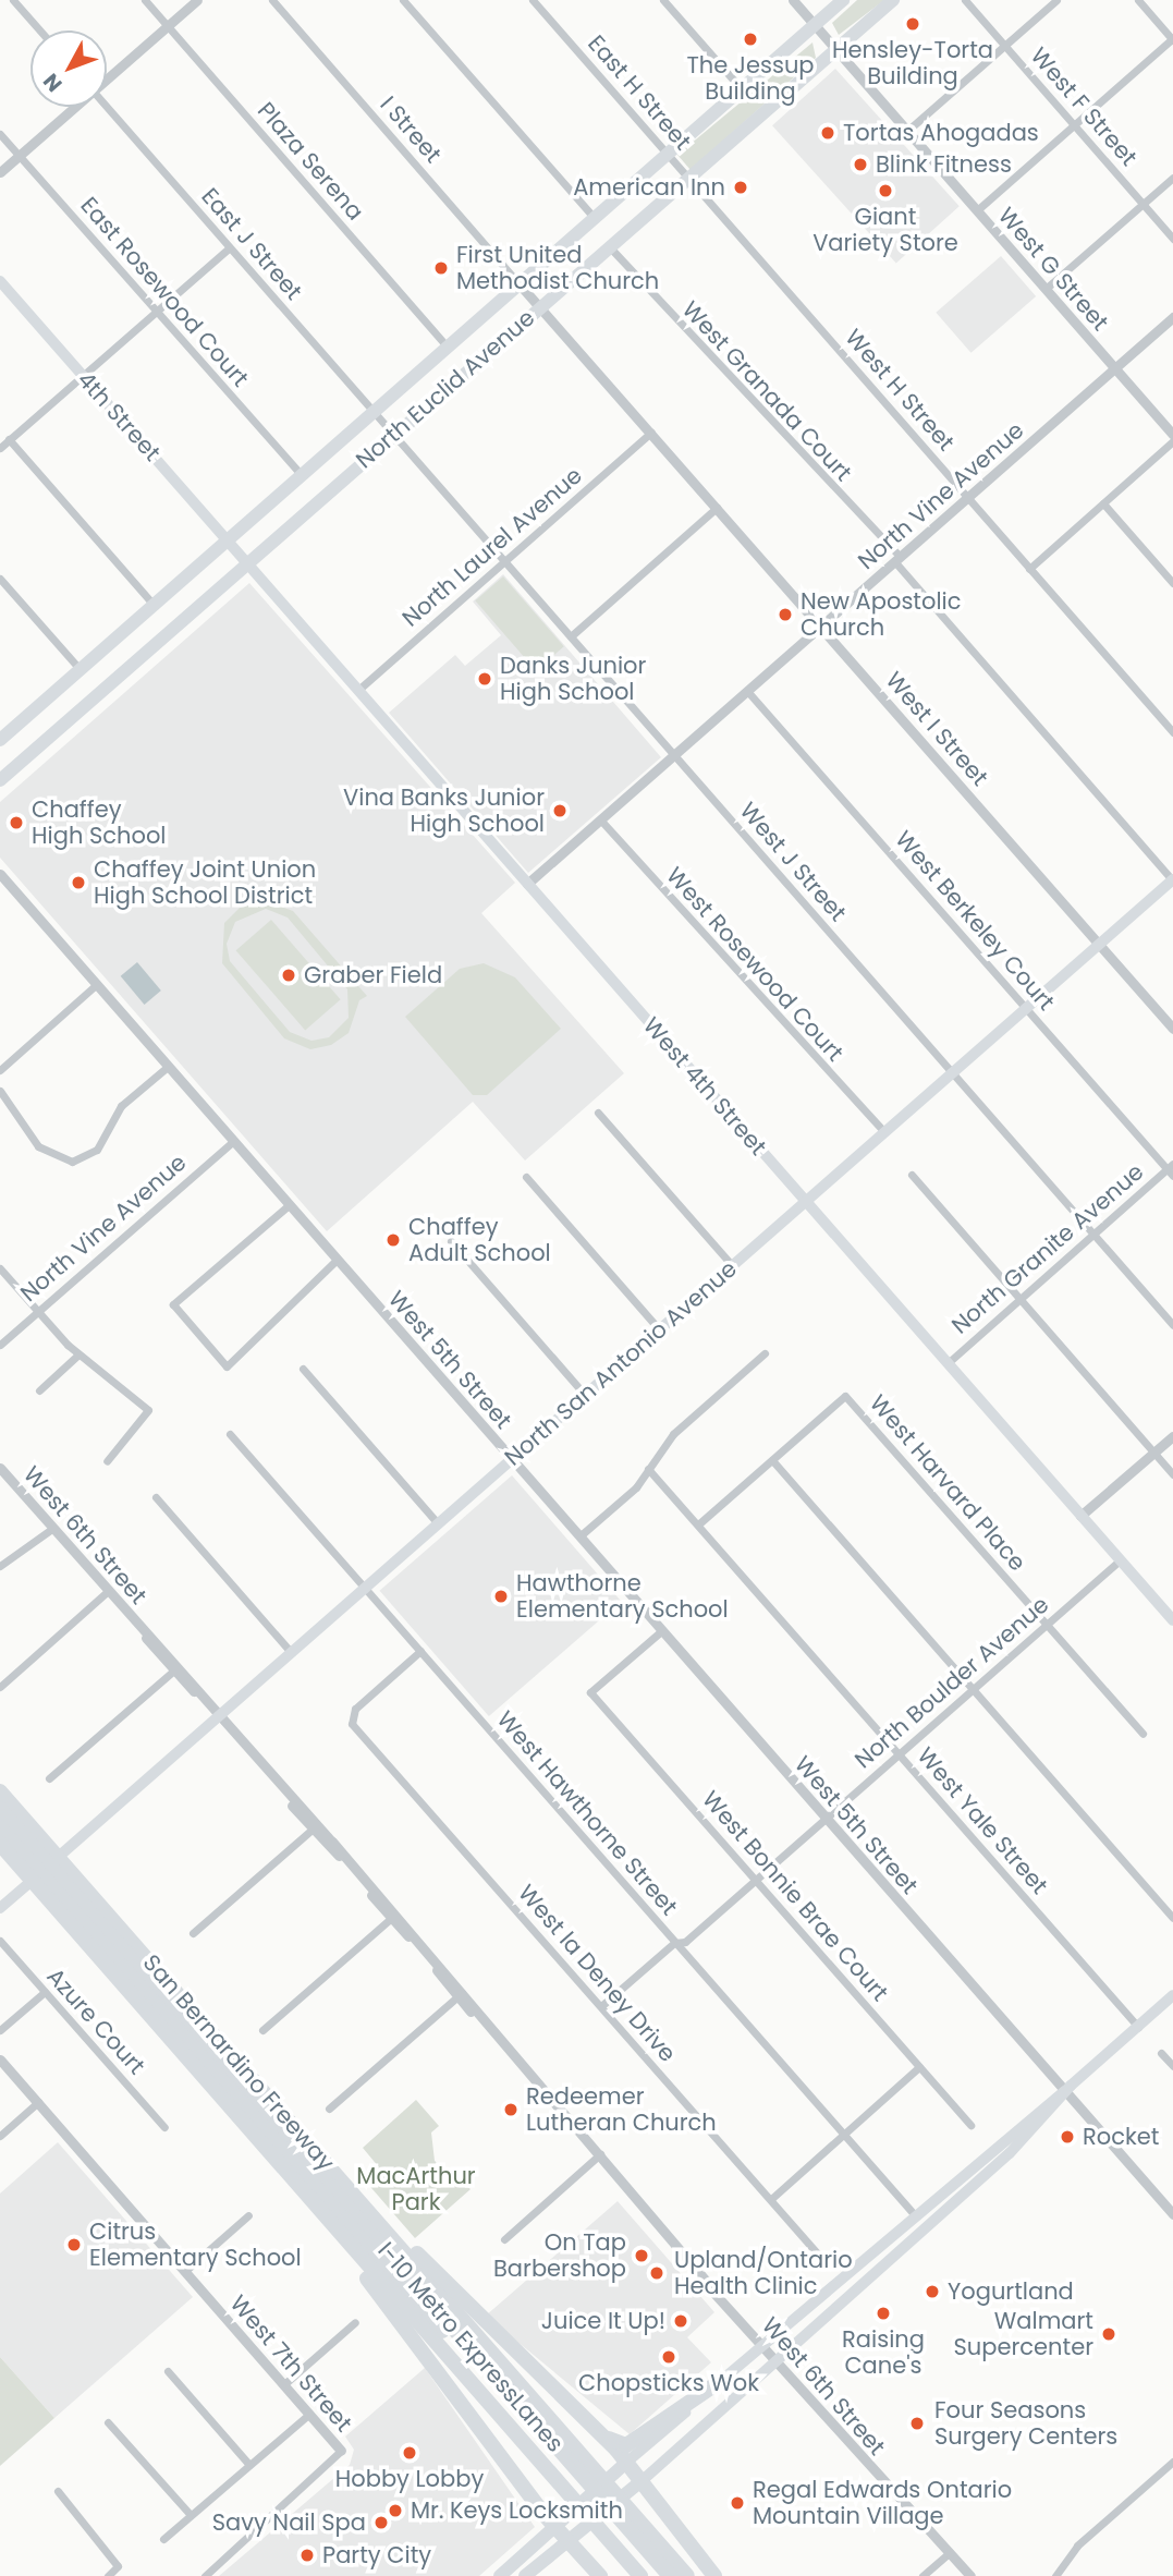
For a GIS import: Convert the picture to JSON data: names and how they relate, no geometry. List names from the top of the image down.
{
  "streets": {
    "highway": ["San Bernardino Freeway", "I-10 Metro ExpressLanes"],
    "main road": [
      "North Euclid Avenue",
      "4th Street",
      "West 4th Street",
      "North San Antonio Avenue"
    ],
    "street": [
      "East H Street",
      "West F Street",
      "I Street",
      "Plaza Serena",
      "East J Street",
      "West G Street",
      "East Rosewood Court",
      "West H Street",
      "West Granada Court",
      "North Vine Avenue",
      "North Laurel Avenue",
      "West I Street",
      "West J Street",
      "West Berkeley Court",
      "West Rosewood Court",
      "North Granite Avenue",
      "West 5th Street",
      "West Harvard Place",
      "West 6th Street",
      "North Boulder Avenue",
      "West Hawthorne Street",
      "West Yale Street",
      "West Bonnie Brae Court",
      "West la Deney Drive",
      "Azure Court",
      "West 7th Street"
    ]
  },
  "crossings": [
    ["East H Street", "North Euclid Avenue"],
    ["East H Street", "West H Street"],
    ["I Street", "North Euclid Avenue"],
    ["I Street", "West I Street"],
    ["Plaza Serena", "North Euclid Avenue"],
    ["East J Street", "North Euclid Avenue"],
    ["East J Street", "West J Street"],
    ["West G Street", "North Euclid Avenue"],
    ["West G Street", "North Vine Avenue"],
    ["East Rosewood Court", "North Euclid Avenue"],
    ["North Euclid Avenue", "West H Street"],
    ["North Euclid Avenue", "West Granada Court"],
    ["North Euclid Avenue", "4th Street"],
    ["North Euclid Avenue", "West I Street"],
    ["North Euclid Avenue", "West J Street"],
    ["North Euclid Avenue", "West 4th Street"],
    ["West H Street", "North Vine Avenue"],
    ["West Granada Court", "North Vine Avenue"],
    ["West Granada Court", "North San Antonio Avenue"],
    ["4th Street", "West 4th Street"],
    ["North Vine Avenue", "West I Street"],
    ["North Vine Avenue", "West J Street"],
    ["North Vine Avenue", "West Berkeley Court"],
    ["North Vine Avenue", "West Rosewood Court"],
    ["North Vine Avenue", "West 4th Street"],
    ["North Vine Avenue", "West 5th Street"],
    ["North Laurel Avenue", "West I Street"],
    ["North Laurel Avenue", "West J Street"],
    ["North Laurel Avenue", "West 4th Street"],
    ["West I Street", "North San Antonio Avenue"],
    ["West J Street", "North Granite Avenue"],
    ["West J Street", "North San Antonio Avenue"],
    ["West Berkeley Court", "North Granite Avenue"],
    ["West Berkeley Court", "North San Antonio Avenue"],
    ["West Rosewood Court", "North San Antonio Avenue"],
    ["West 4th Street", "North Granite Avenue"],
    ["West 4th Street", "North San Antonio Avenue"],
    ["West 4th Street", "North Boulder Avenue"],
    ["West 5th Street", "North San Antonio Avenue"],
    ["West 5th Street", "North Boulder Avenue"],
    ["West 5th Street", "West Bonnie Brae Court"],
    ["North San Antonio Avenue", "West 6th Street"],
    ["North San Antonio Avenue", "West Hawthorne Street"],
    ["West Harvard Place", "North Boulder Avenue"],
    ["North Boulder Avenue", "West Hawthorne Street"],
    ["North Boulder Avenue", "West Yale Street"],
    ["North Boulder Avenue", "West Bonnie Brae Court"],
    ["North Boulder Avenue", "West la Deney Drive"],
    ["West Hawthorne Street", "West la Deney Drive"],
    ["San Bernardino Freeway", "I-10 Metro ExpressLanes"]
  ],
  "parks": ["MacArthur Park"],
  "places": [
    "Hensley-Torta Building",
    "The Jessup Building",
    "Tortas Ahogadas",
    "Blink Fitness",
    "American Inn",
    "Giant Variety Store",
    "First United Methodist Church",
    "New Apostolic Church",
    "Danks Junior High School",
    "Vina Banks Junior High School",
    "Chaffey High School",
    "Chaffey Joint Union High School District",
    "Graber Field",
    "Chaffey Adult School",
    "Hawthorne Elementary School",
    "Redeemer Lutheran Church",
    "Rocket",
    "Citrus Elementary School",
    "On Tap Barbershop",
    "Upland/Ontario Health Clinic",
    "Yogurtland",
    "Raising Cane's",
    "Juice It Up!",
    "Walmart Supercenter",
    "Chopsticks Wok",
    "Four Seasons Surgery Centers",
    "Hobby Lobby",
    "Regal Edwards Ontario Mountain Village",
    "Mr. Keys Locksmith",
    "Savy Nail Spa",
    "Party City"
  ],
  "north": "bottom left"
}
